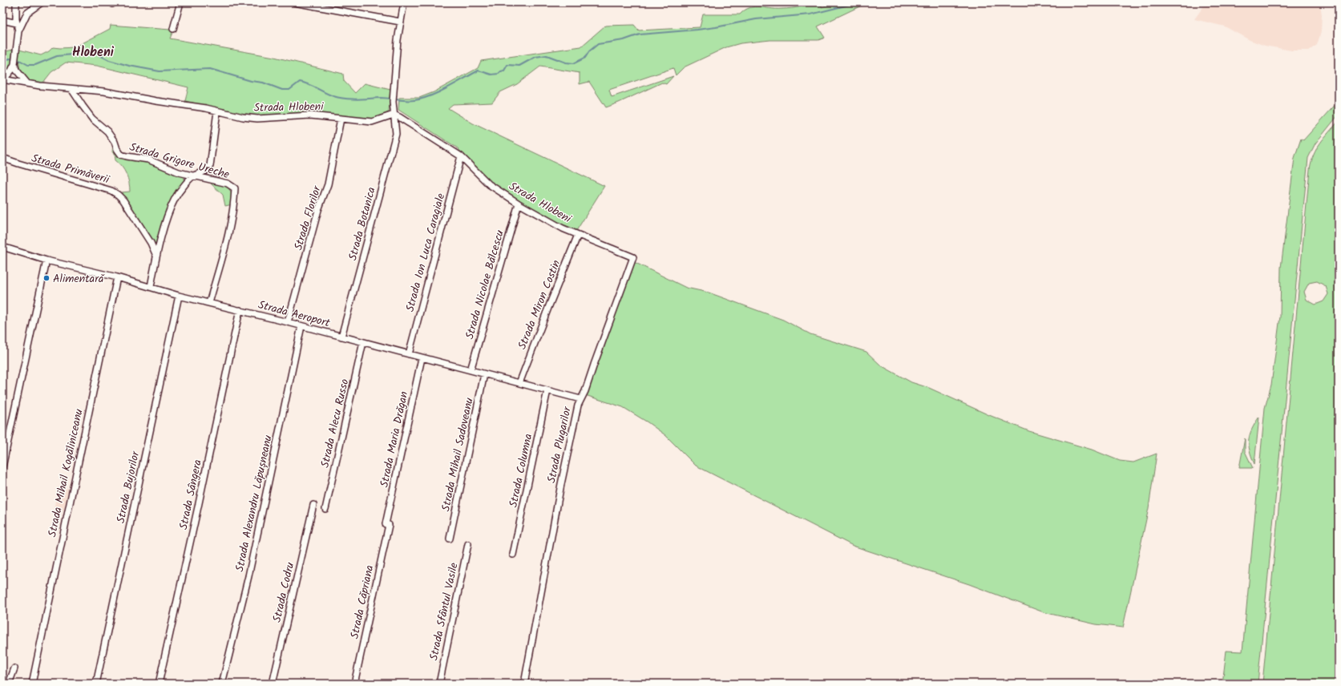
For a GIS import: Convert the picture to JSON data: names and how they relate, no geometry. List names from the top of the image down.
{
  "streets": {
    "street": [
      "Strada Hlobeni",
      "Strada Grigore Ureche",
      "Strada Primăverii",
      "Strada Florilor",
      "Strada Botanica",
      "Strada Ion Luca Caragiale",
      "Strada Nicolae Bălcescu",
      "Strada Miron Costin",
      "Strada Aeroport",
      "Strada Alecu Russo",
      "Strada Maria Drăgan",
      "Strada Plugarilor",
      "Strada Mihail Sadoveanu",
      "Strada Columna",
      "Strada Mihail Kogăliniceanu",
      "Strada Bujorilor",
      "Strada Sângera",
      "Strada Alexandru Lăpușneanu",
      "Strada Codru",
      "Strada Căpriana",
      "Strada Sfântul Vasile"
    ]
  },
  "crossings": [
    ["Strada Hlobeni", "Strada Grigore Ureche"],
    ["Strada Hlobeni", "Strada Florilor"],
    ["Strada Hlobeni", "Strada Botanica"],
    ["Strada Hlobeni", "Strada Ion Luca Caragiale"],
    ["Strada Hlobeni", "Strada Nicolae Bălcescu"],
    ["Strada Hlobeni", "Strada Miron Costin"],
    ["Strada Hlobeni", "Strada Plugarilor"],
    ["Strada Grigore Ureche", "Strada Aeroport"],
    ["Strada Florilor", "Strada Aeroport"],
    ["Strada Botanica", "Strada Aeroport"],
    ["Strada Ion Luca Caragiale", "Strada Aeroport"],
    ["Strada Nicolae Bălcescu", "Strada Aeroport"],
    ["Strada Miron Costin", "Strada Aeroport"],
    ["Strada Miron Costin", "Strada Plugarilor"],
    ["Strada Aeroport", "Strada Alecu Russo"],
    ["Strada Aeroport", "Strada Maria Drăgan"],
    ["Strada Aeroport", "Strada Plugarilor"],
    ["Strada Aeroport", "Strada Mihail Sadoveanu"],
    ["Strada Aeroport", "Strada Columna"],
    ["Strada Aeroport", "Strada Mihail Kogăliniceanu"],
    ["Strada Aeroport", "Strada Bujorilor"],
    ["Strada Aeroport", "Strada Sângera"],
    ["Strada Aeroport", "Strada Alexandru Lăpușneanu"],
    ["Strada Maria Drăgan", "Strada Căpriana"]
  ],
  "districts": ["Hlobeni"],
  "places": ["Alimentară"]
}
